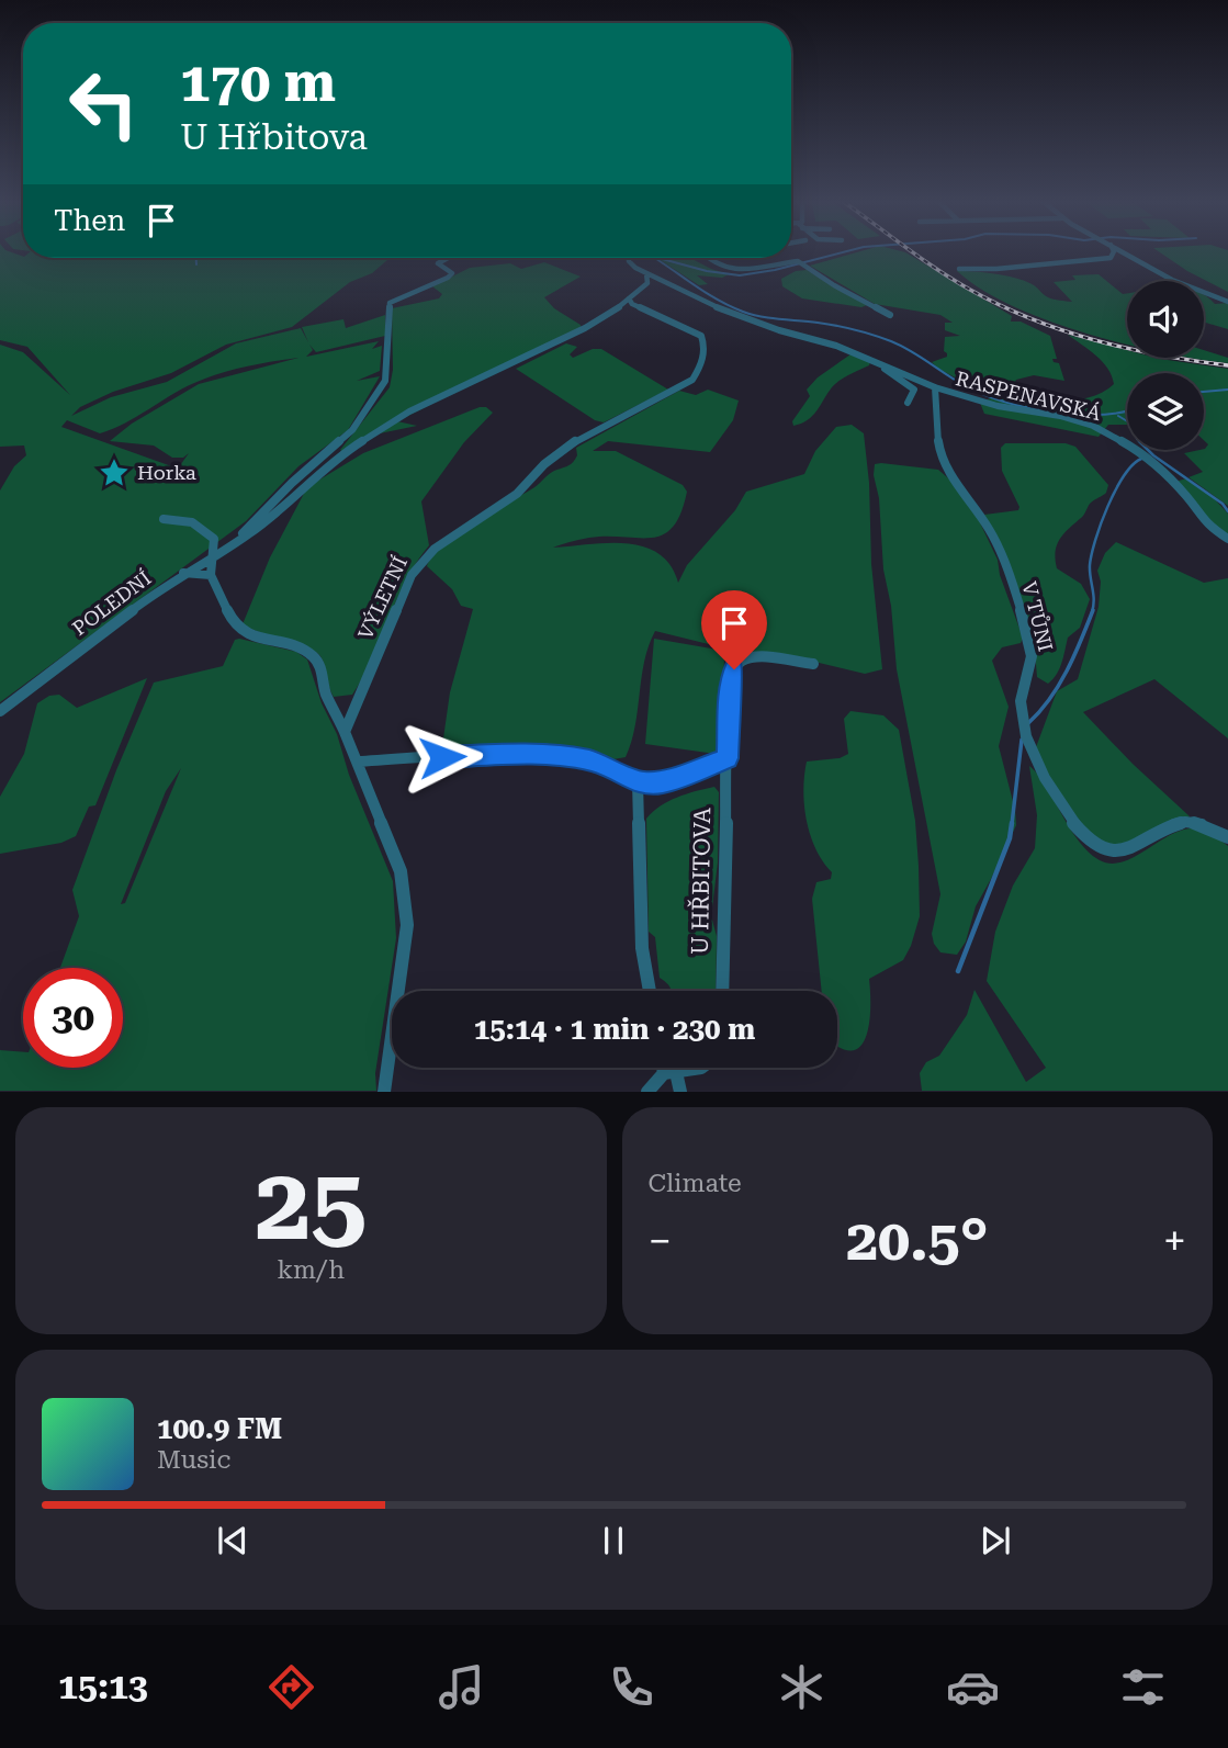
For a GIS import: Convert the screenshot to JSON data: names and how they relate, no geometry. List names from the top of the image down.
{
  "streets": {
    "street": [
      "RASPENAVSKÁ",
      "VÝLETNÍ",
      "POLEDNÍ",
      "V TŮNI",
      "U HŘBITOVA"
    ]
  },
  "crossings": [
    ["RASPENAVSKÁ", "POLEDNÍ"],
    ["RASPENAVSKÁ", "V TŮNI"],
    ["VÝLETNÍ", "POLEDNÍ"]
  ],
  "places": {
    "place": ["Horka"]
  },
  "page": {
    "turn": ["170 m", "U Hřbitova"],
    "then": "Then",
    "limit": "30",
    "trip": "15:14 · 1 min · 230 m",
    "tile": [
      ["25", "km/h"],
      "Climate"
    ],
    "heat": ["−", "20.5°", "+"],
    "song": ["100.9 FM", "Music"],
    "tabs": "15:13"
  }
}
